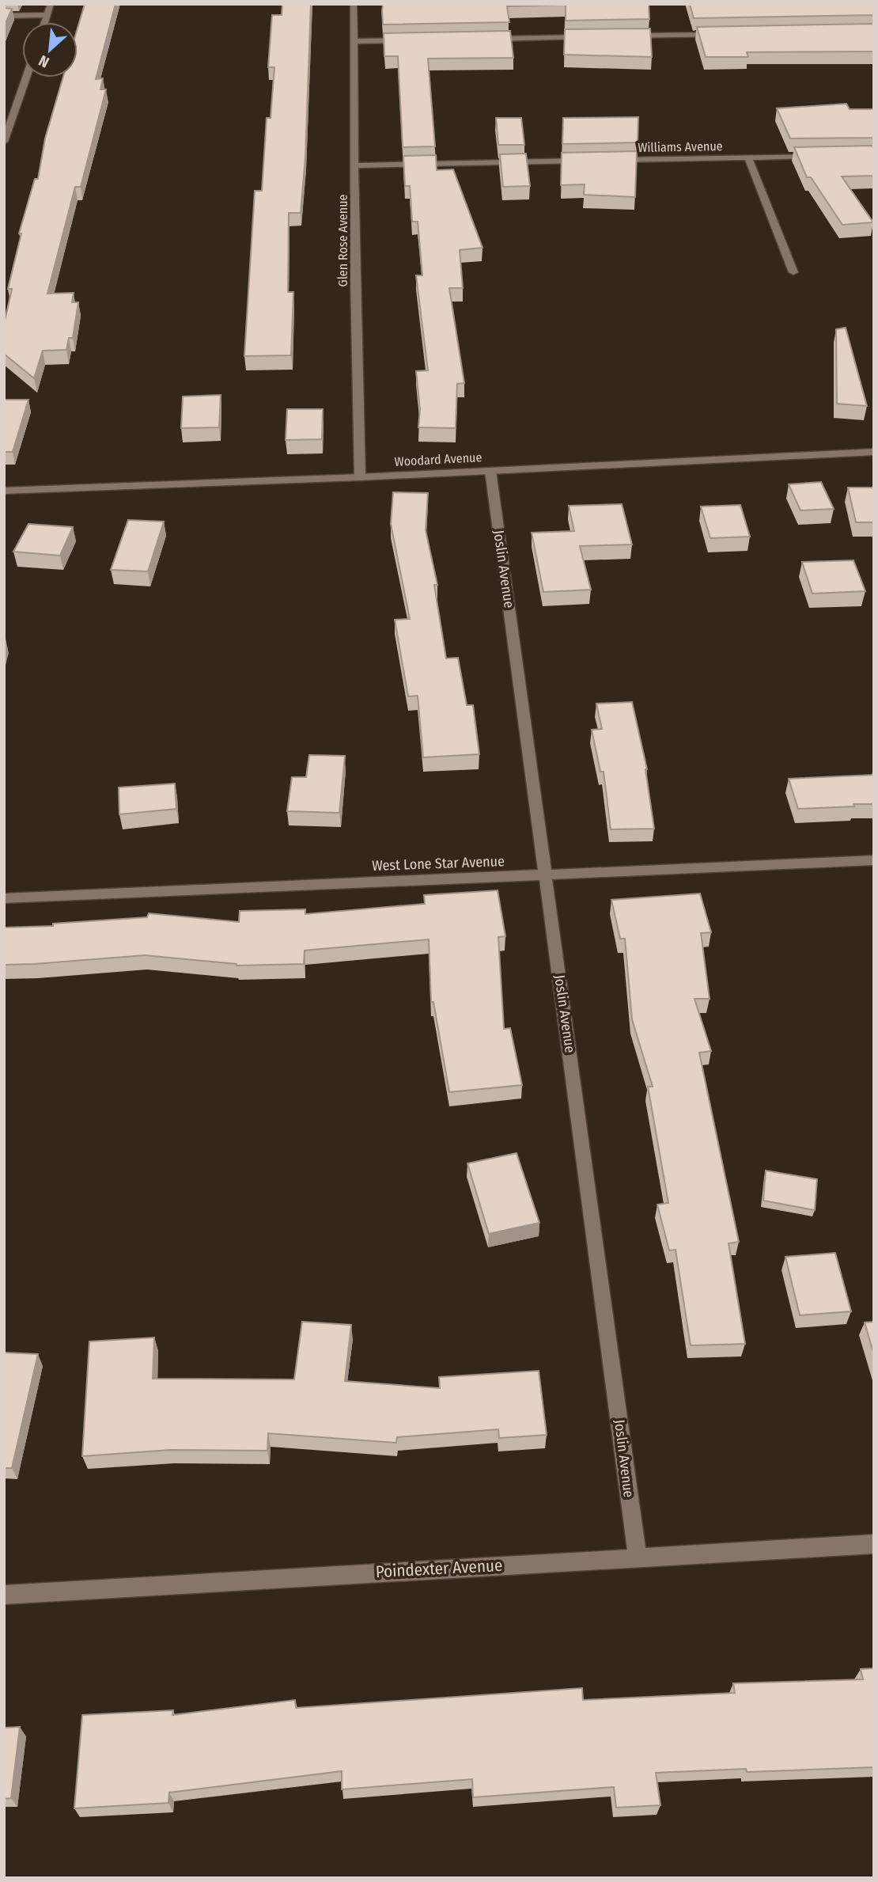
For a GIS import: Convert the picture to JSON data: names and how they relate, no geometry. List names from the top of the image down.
{
  "streets": {
    "street": [
      "Williams Avenue",
      "Glen Rose Avenue",
      "Woodard Avenue",
      "Joslin Avenue",
      "West Lone Star Avenue",
      "Poindexter Avenue"
    ]
  },
  "crossings": [
    ["Glen Rose Avenue", "Woodard Avenue"],
    ["Woodard Avenue", "Joslin Avenue"],
    ["Joslin Avenue", "West Lone Star Avenue"],
    ["Joslin Avenue", "Poindexter Avenue"]
  ],
  "north": "bottom left"
}
